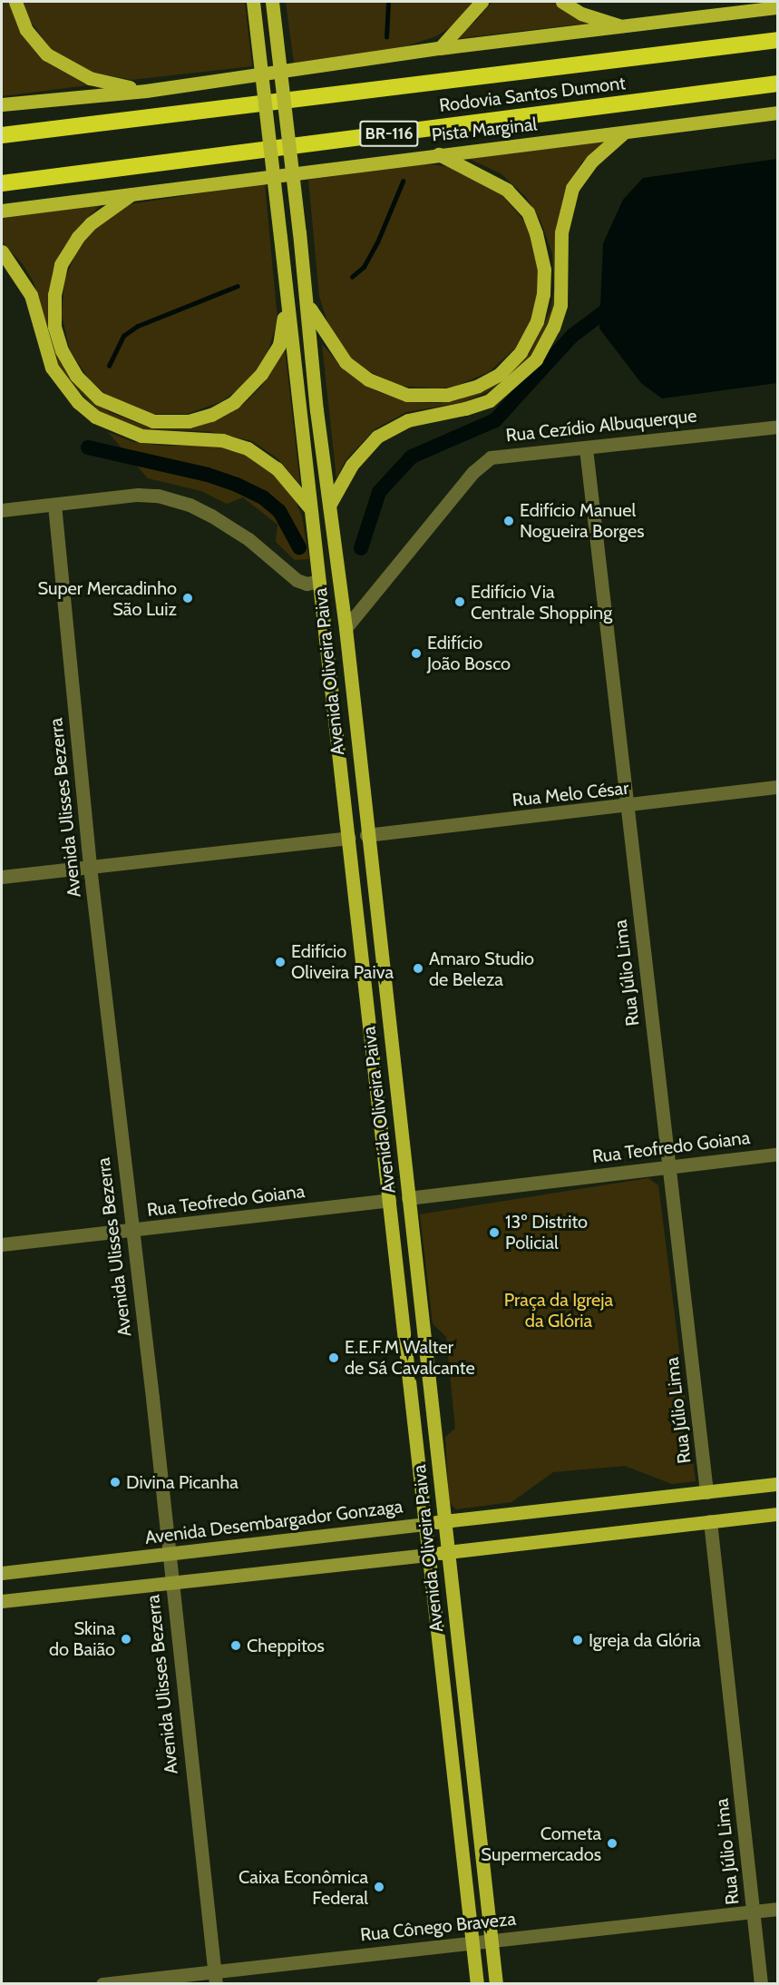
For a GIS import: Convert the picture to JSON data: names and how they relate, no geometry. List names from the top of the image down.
{
  "streets": {
    "highway": ["Rodovia Santos Dumont", "BR-116"],
    "main road": ["Pista Marginal", "Avenida Oliveira Paiva", "Avenida Desembargador Gonzaga"],
    "street": [
      "Rua Cezídio Albuquerque",
      "Rua Melo César",
      "Avenida Ulisses Bezerra",
      "Rua Júlio Lima",
      "Rua Teofredo Goiana",
      "Rua Cônego Braveza"
    ]
  },
  "crossings": [
    ["Rua Cezídio Albuquerque", "Avenida Oliveira Paiva"],
    ["Rua Cezídio Albuquerque", "Rua Júlio Lima"],
    ["Avenida Oliveira Paiva", "Rua Melo César"],
    ["Avenida Oliveira Paiva", "Rua Teofredo Goiana"],
    ["Avenida Oliveira Paiva", "Avenida Desembargador Gonzaga"],
    ["Avenida Oliveira Paiva", "Rua Cônego Braveza"],
    ["Rua Melo César", "Rua Júlio Lima"],
    ["Avenida Ulisses Bezerra", "Rua Teofredo Goiana"],
    ["Avenida Ulisses Bezerra", "Avenida Desembargador Gonzaga"],
    ["Avenida Ulisses Bezerra", "Rua Cônego Braveza"],
    ["Rua Júlio Lima", "Rua Teofredo Goiana"],
    ["Rua Júlio Lima", "Avenida Desembargador Gonzaga"],
    ["Rua Júlio Lima", "Rua Cônego Braveza"]
  ],
  "parks": ["Praça da Igreja da Glória"],
  "places": [
    "Edifício Manuel Nogueira Borges",
    "Super Mercadinho São Luiz",
    "Edifício Via Centrale Shopping",
    "Edifício João Bosco",
    "Edifício Oliveira Paiva",
    "Amaro Studio de Beleza",
    "13º Distrito Policial",
    "E.E.F.M Walter de Sá Cavalcante",
    "Divina Picanha",
    "Skina do Baião",
    "Igreja da Glória",
    "Cheppitos",
    "Cometa Supermercados",
    "Caixa Econômica Federal"
  ]
}
